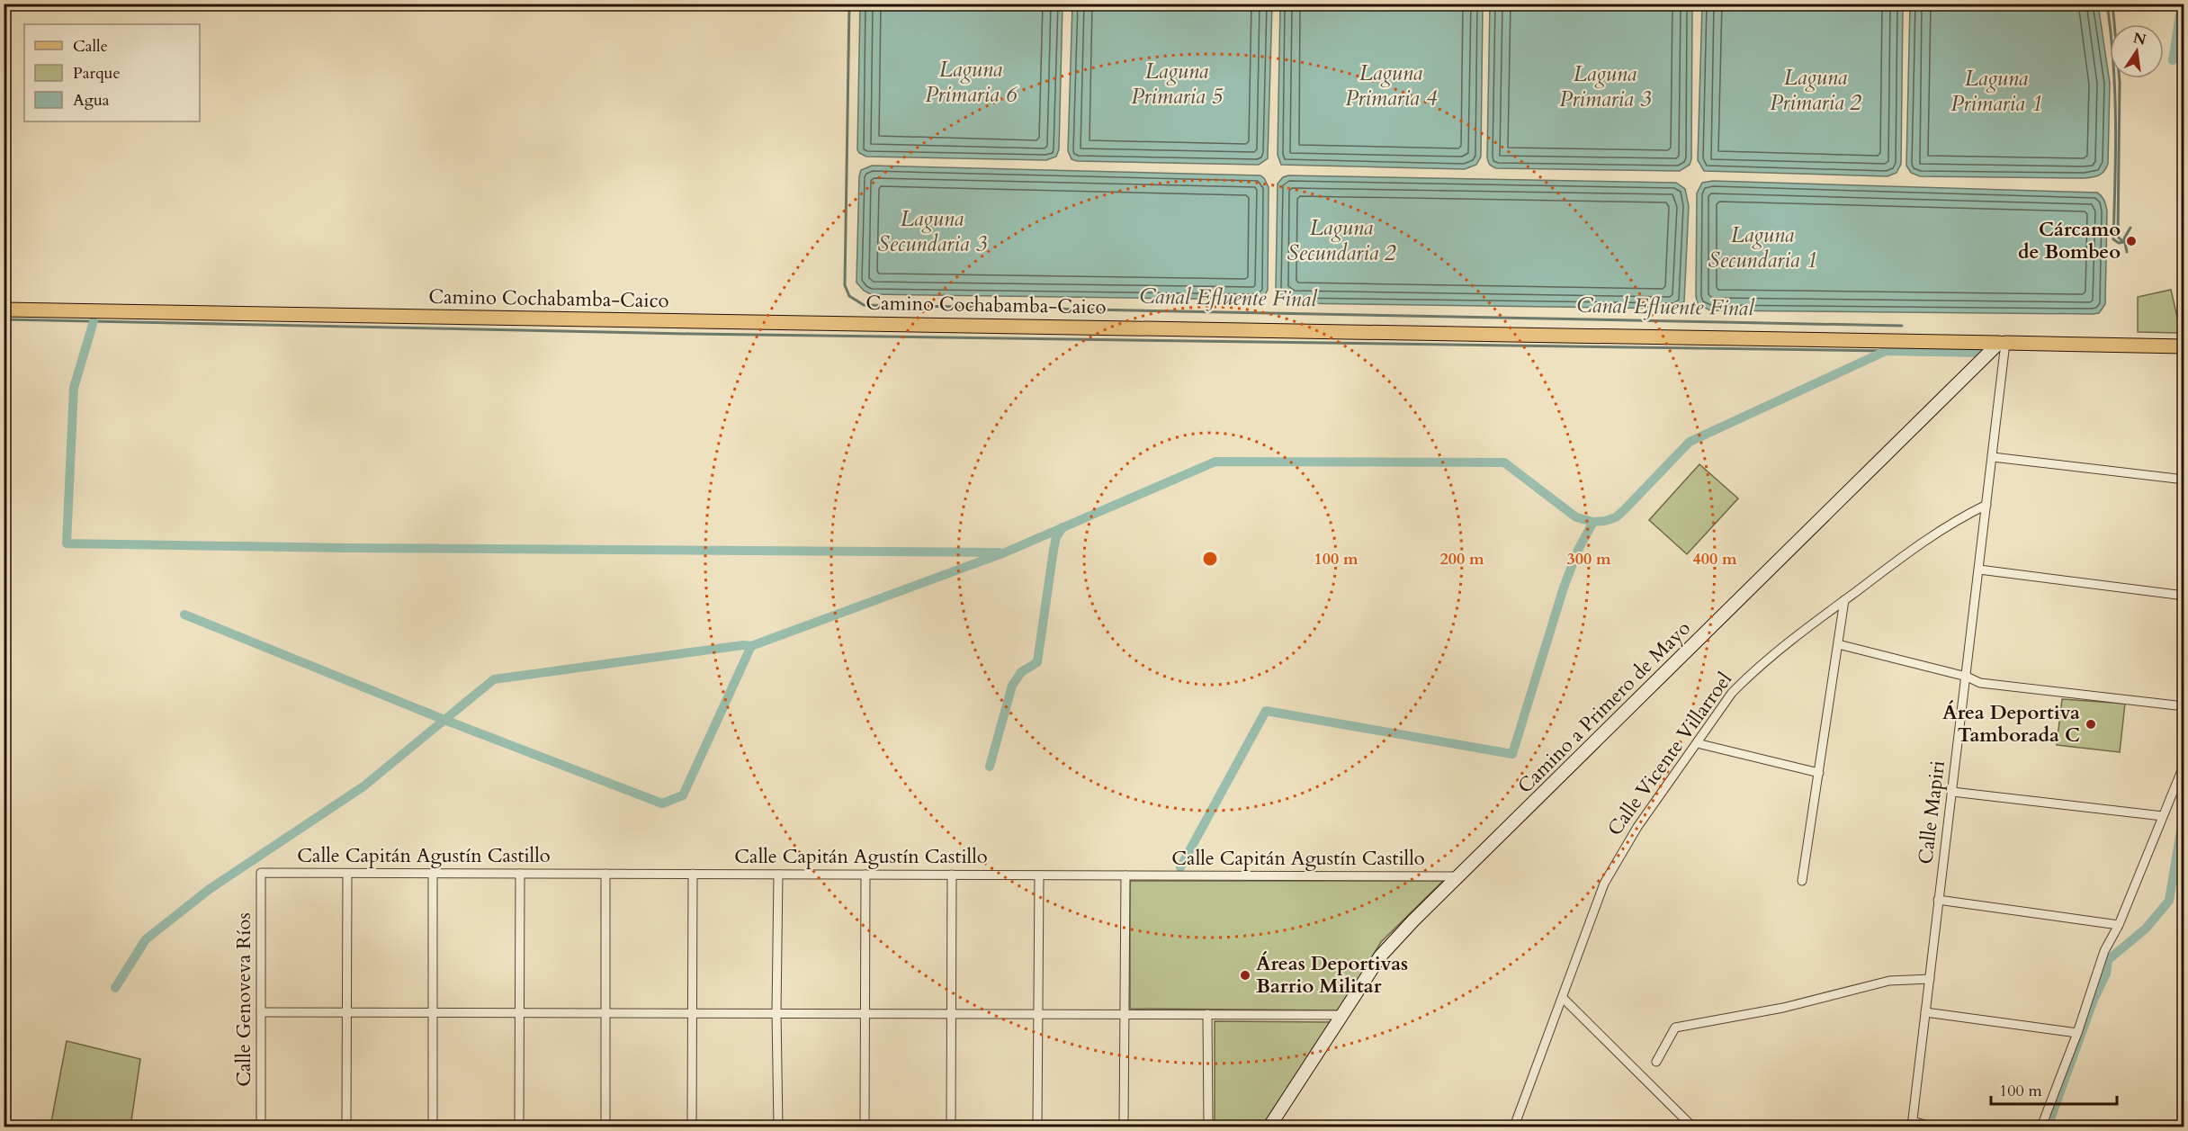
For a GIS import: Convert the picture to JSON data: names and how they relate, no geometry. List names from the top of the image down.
{
  "streets": {
    "main road": ["Camino Cochabamba-Caico", "Camino a Primero de Mayo"],
    "street": [
      "Calle Vicente Villarroel",
      "Calle Mapiri",
      "Calle Capitán Agustín Castillo",
      "Calle Genoveva Ríos"
    ]
  },
  "crossings": [
    ["Camino Cochabamba-Caico", "Camino a Primero de Mayo"],
    ["Camino Cochabamba-Caico", "Calle Mapiri"],
    ["Camino a Primero de Mayo", "Calle Mapiri"],
    ["Camino a Primero de Mayo", "Calle Capitán Agustín Castillo"],
    ["Calle Vicente Villarroel", "Calle Mapiri"],
    ["Calle Capitán Agustín Castillo", "Calle Genoveva Ríos"]
  ],
  "water": [
    "Laguna Primaria 6",
    "Laguna Primaria 5",
    "Laguna Primaria 4",
    "Laguna Primaria 3",
    "Laguna Primaria 2",
    "Laguna Primaria 1",
    "Laguna Secundaria 3",
    "Laguna Secundaria 2",
    "Laguna Secundaria 1",
    "Canal Efluente Final"
  ],
  "places": ["Cárcamo de Bombeo", "Área Deportiva Tamborada C", "Áreas Deportivas Barrio Militar"],
  "legend": ["Calle", "Parque", "Agua"],
  "scale_bar": "100 m",
  "north": "top",
  "rings": [
    "100 m",
    "200 m",
    "300 m",
    "400 m"
  ]
}
